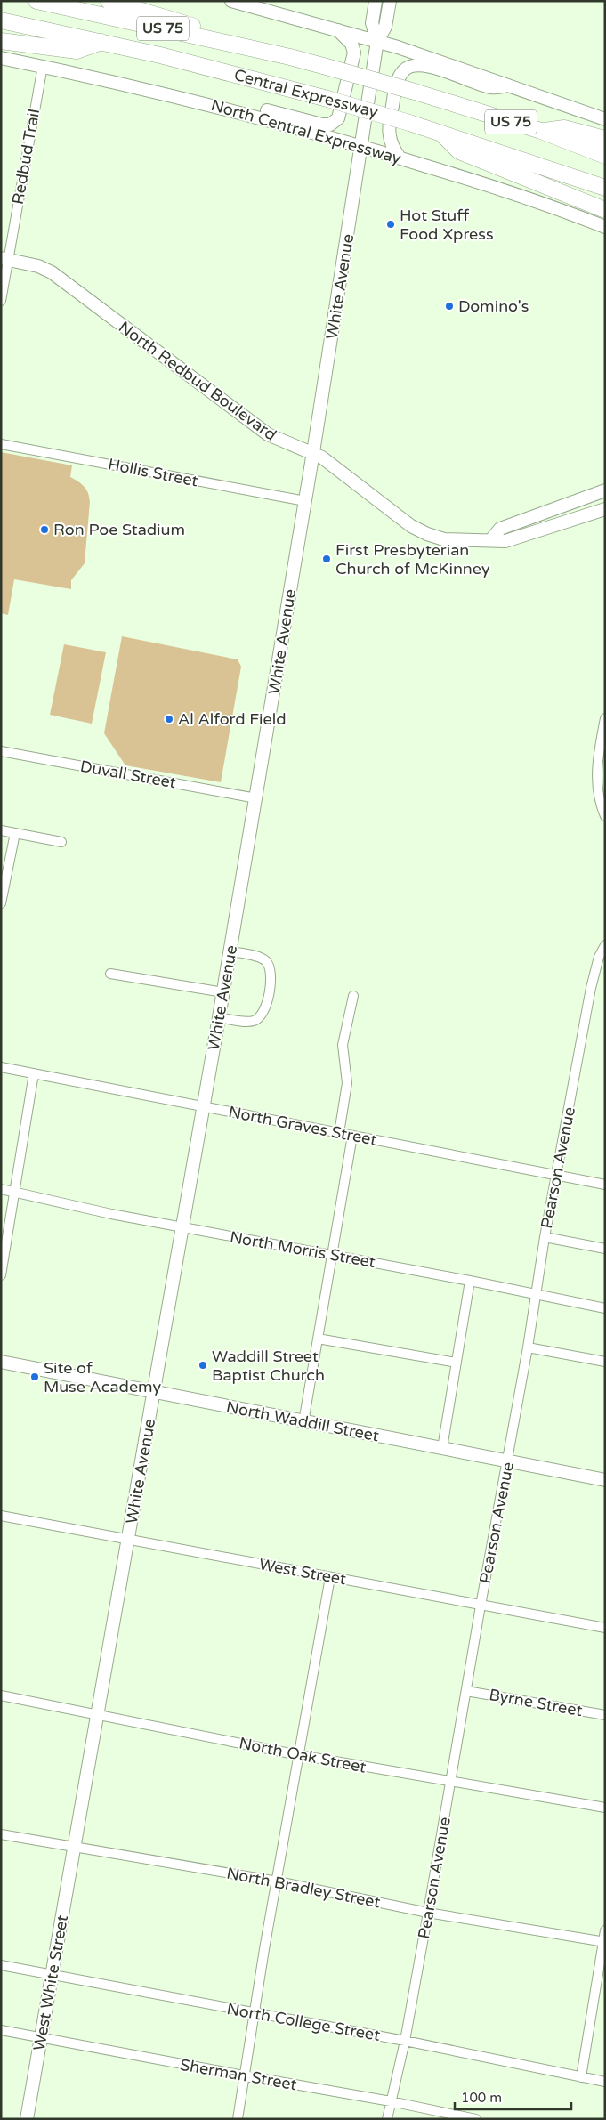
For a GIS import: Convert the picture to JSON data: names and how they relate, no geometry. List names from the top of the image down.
{
  "streets": {
    "highway": ["US 75", "Central Expressway"],
    "street": [
      "North Central Expressway",
      "Redbud Trail",
      "White Avenue",
      "North Redbud Boulevard",
      "Hollis Street",
      "Duvall Street",
      "North Graves Street",
      "Pearson Avenue",
      "North Morris Street",
      "North Waddill Street",
      "West Street",
      "Byrne Street",
      "North Oak Street",
      "North Bradley Street",
      "West White Street",
      "North College Street",
      "Sherman Street"
    ]
  },
  "crossings": [
    ["North Central Expressway", "Redbud Trail"],
    ["North Central Expressway", "White Avenue"],
    ["Redbud Trail", "North Redbud Boulevard"],
    ["White Avenue", "North Redbud Boulevard"],
    ["White Avenue", "Hollis Street"],
    ["White Avenue", "Duvall Street"],
    ["White Avenue", "North Graves Street"],
    ["White Avenue", "North Morris Street"],
    ["White Avenue", "North Waddill Street"],
    ["White Avenue", "West Street"],
    ["White Avenue", "North Oak Street"],
    ["White Avenue", "North Bradley Street"],
    ["White Avenue", "West White Street"],
    ["North Graves Street", "Pearson Avenue"],
    ["Pearson Avenue", "North Morris Street"],
    ["Pearson Avenue", "North Waddill Street"],
    ["Pearson Avenue", "West Street"],
    ["Pearson Avenue", "Byrne Street"],
    ["Pearson Avenue", "North Oak Street"],
    ["Pearson Avenue", "North Bradley Street"],
    ["Pearson Avenue", "North College Street"],
    ["Pearson Avenue", "Sherman Street"],
    ["North Bradley Street", "West White Street"],
    ["West White Street", "North College Street"],
    ["West White Street", "Sherman Street"]
  ],
  "places": [
    "Hot Stuff Food Xpress",
    "Domino's",
    "Ron Poe Stadium",
    "First Presbyterian Church of McKinney",
    "Al Alford Field",
    "Waddill Street Baptist Church",
    "Site of Muse Academy"
  ],
  "scale_bar": "100 m"
}
